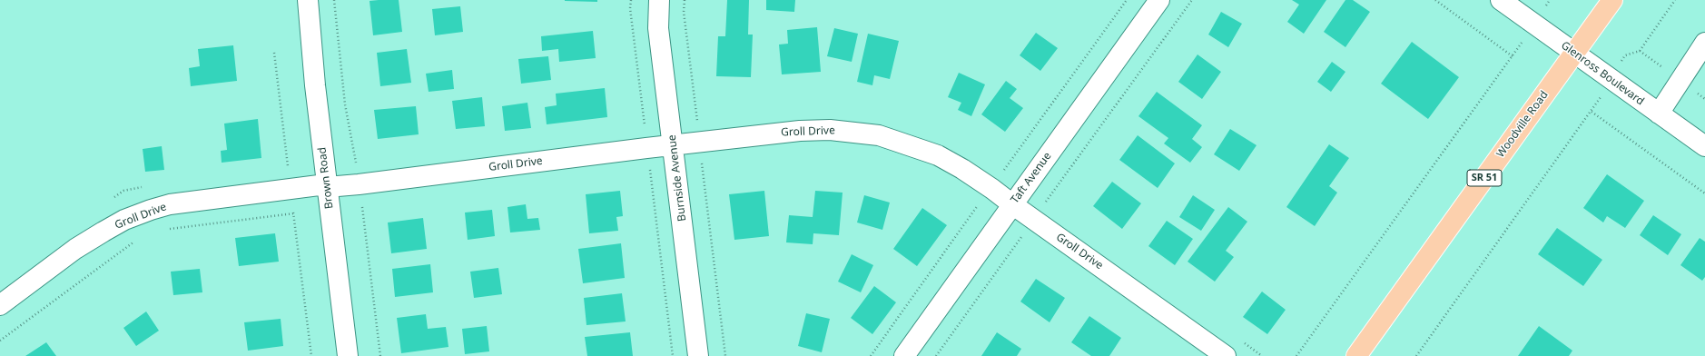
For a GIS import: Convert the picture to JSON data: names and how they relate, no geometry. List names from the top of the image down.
{
  "streets": {
    "main road": ["Woodville Road", "SR 51"],
    "street": [
      "Glenross Boulevard",
      "Groll Drive",
      "Brown Road",
      "Burnside Avenue",
      "Taft Avenue"
    ]
  },
  "crossings": [
    ["Glenross Boulevard", "Woodville Road"],
    ["Groll Drive", "Brown Road"],
    ["Groll Drive", "Burnside Avenue"],
    ["Groll Drive", "Taft Avenue"]
  ]
}
